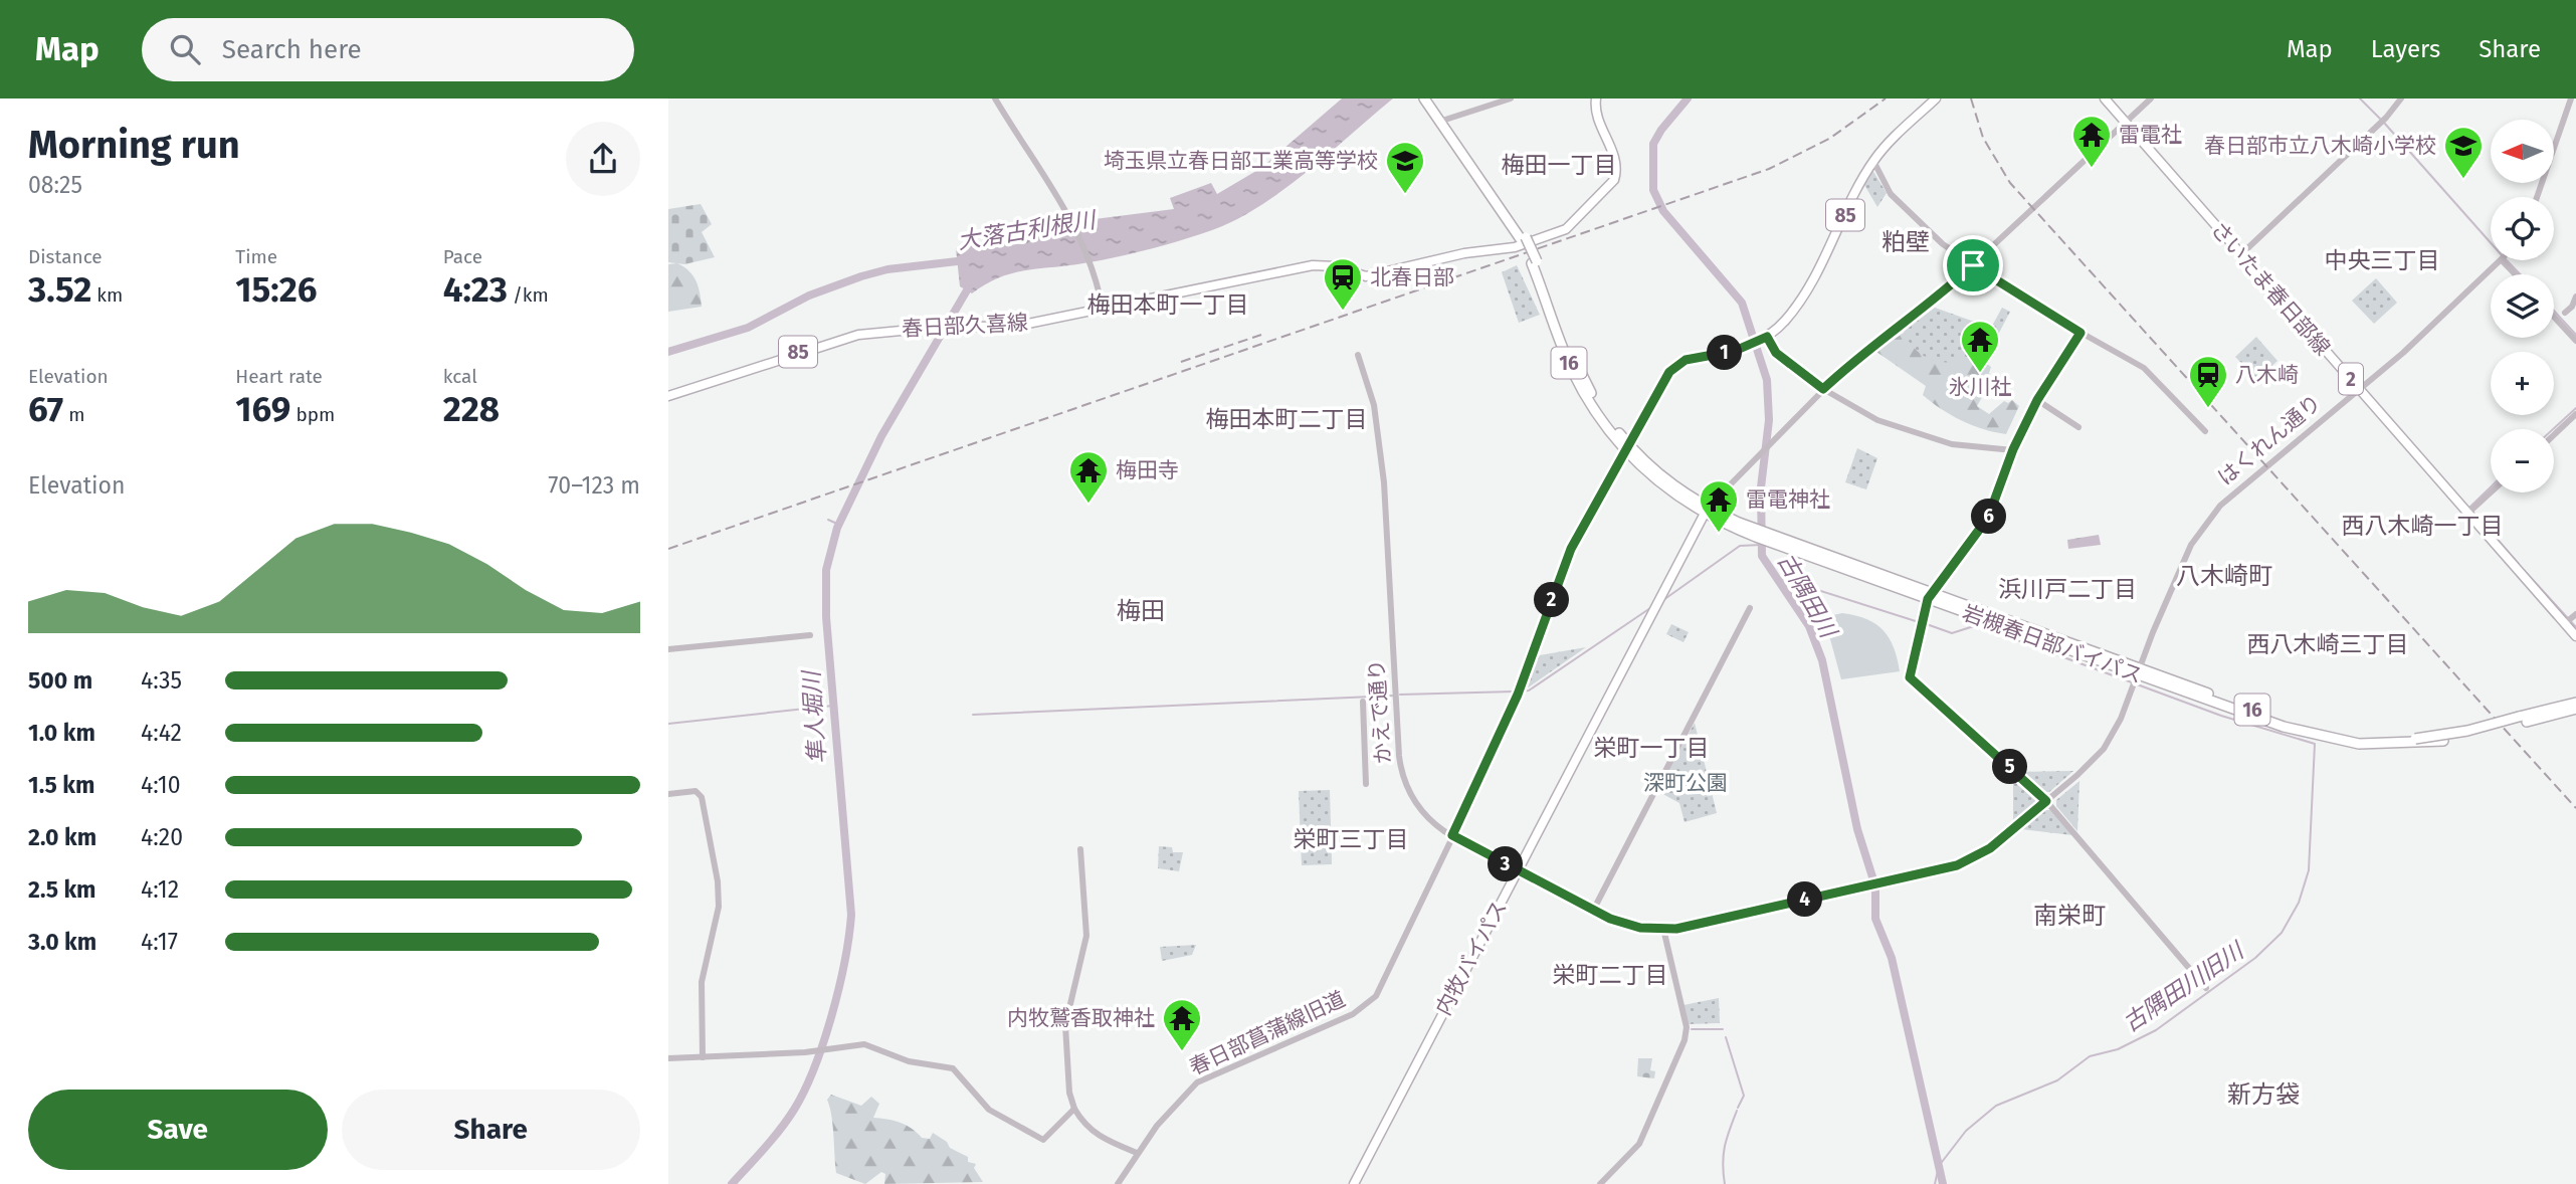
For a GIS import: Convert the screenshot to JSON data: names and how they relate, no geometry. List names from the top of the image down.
{
  "streets": {
    "highway": ["16", "岩槻春日部バイパス"],
    "main road": [
      "85",
      "さいたま春日部線",
      "春日部久喜線",
      "2",
      "内牧バイパス"
    ],
    "street": ["はくれん通り", "かえで通り", "春日部菖蒲線旧道"]
  },
  "crossings": [
    ["85", "岩槻春日部バイパス"],
    ["85", "春日部菖蒲線旧道"],
    ["さいたま春日部線", "はくれん通り"],
    ["はくれん通り", "岩槻春日部バイパス"],
    ["はくれん通り", "かえで通り"],
    ["岩槻春日部バイパス", "かえで通り"],
    ["岩槻春日部バイパス", "内牧バイパス"],
    ["岩槻春日部バイパス", "春日部菖蒲線旧道"],
    ["かえで通り", "内牧バイパス"],
    ["かえで通り", "春日部菖蒲線旧道"]
  ],
  "districts": [
    "梅田一丁目",
    "粕壁",
    "中央三丁目",
    "梅田本町一丁目",
    "梅田本町二丁目",
    "西八木崎一丁目",
    "八木崎町",
    "浜川戸二丁目",
    "梅田",
    "西八木崎三丁目",
    "栄町一丁目",
    "栄町三丁目",
    "南栄町",
    "栄町二丁目",
    "新方袋"
  ],
  "water": [
    "大落古利根川",
    "古隅田川",
    "隼人堀川",
    "古隅田川旧川"
  ],
  "parks": ["深町公園"],
  "places": {
    "temple": [
      "雷電社",
      "氷川社",
      "梅田寺",
      "雷電神社",
      "内牧鷲香取神社"
    ],
    "school or university": ["春日部市立八木崎小学校", "埼玉県立春日部工業高等学校"],
    "station": ["北春日部", "八木崎"]
  },
  "north": "left",
  "page": {
    "header": "Map",
    "search": "Search here",
    "nav": ["Map", "Layers", "Share"],
    "heading": ["Morning run", "08:25"],
    "map_buttons": ["+", "−"],
    "stats": [
      ["Distance", "3.52 km"],
      ["Time", "15:26"],
      ["Pace", "4:23 /km"],
      ["Elevation", "67 m"],
      ["Heart rate", "169 bpm"],
      ["kcal", "228"]
    ],
    "pins": [
      "1",
      "6",
      "2",
      "5",
      "3",
      "4"
    ],
    "chart": ["Elevation", "70–123 m"],
    "list": [
      {
        "name": "500 m",
        "note": "4:35"
      },
      {
        "name": "1.0 km",
        "note": "4:42"
      },
      {
        "name": "1.5 km",
        "note": "4:10"
      },
      {
        "name": "2.0 km",
        "note": "4:20"
      },
      {
        "name": "2.5 km",
        "note": "4:12"
      },
      {
        "name": "3.0 km",
        "note": "4:17"
      }
    ],
    "buttons": ["Save", "Share"]
  }
}
